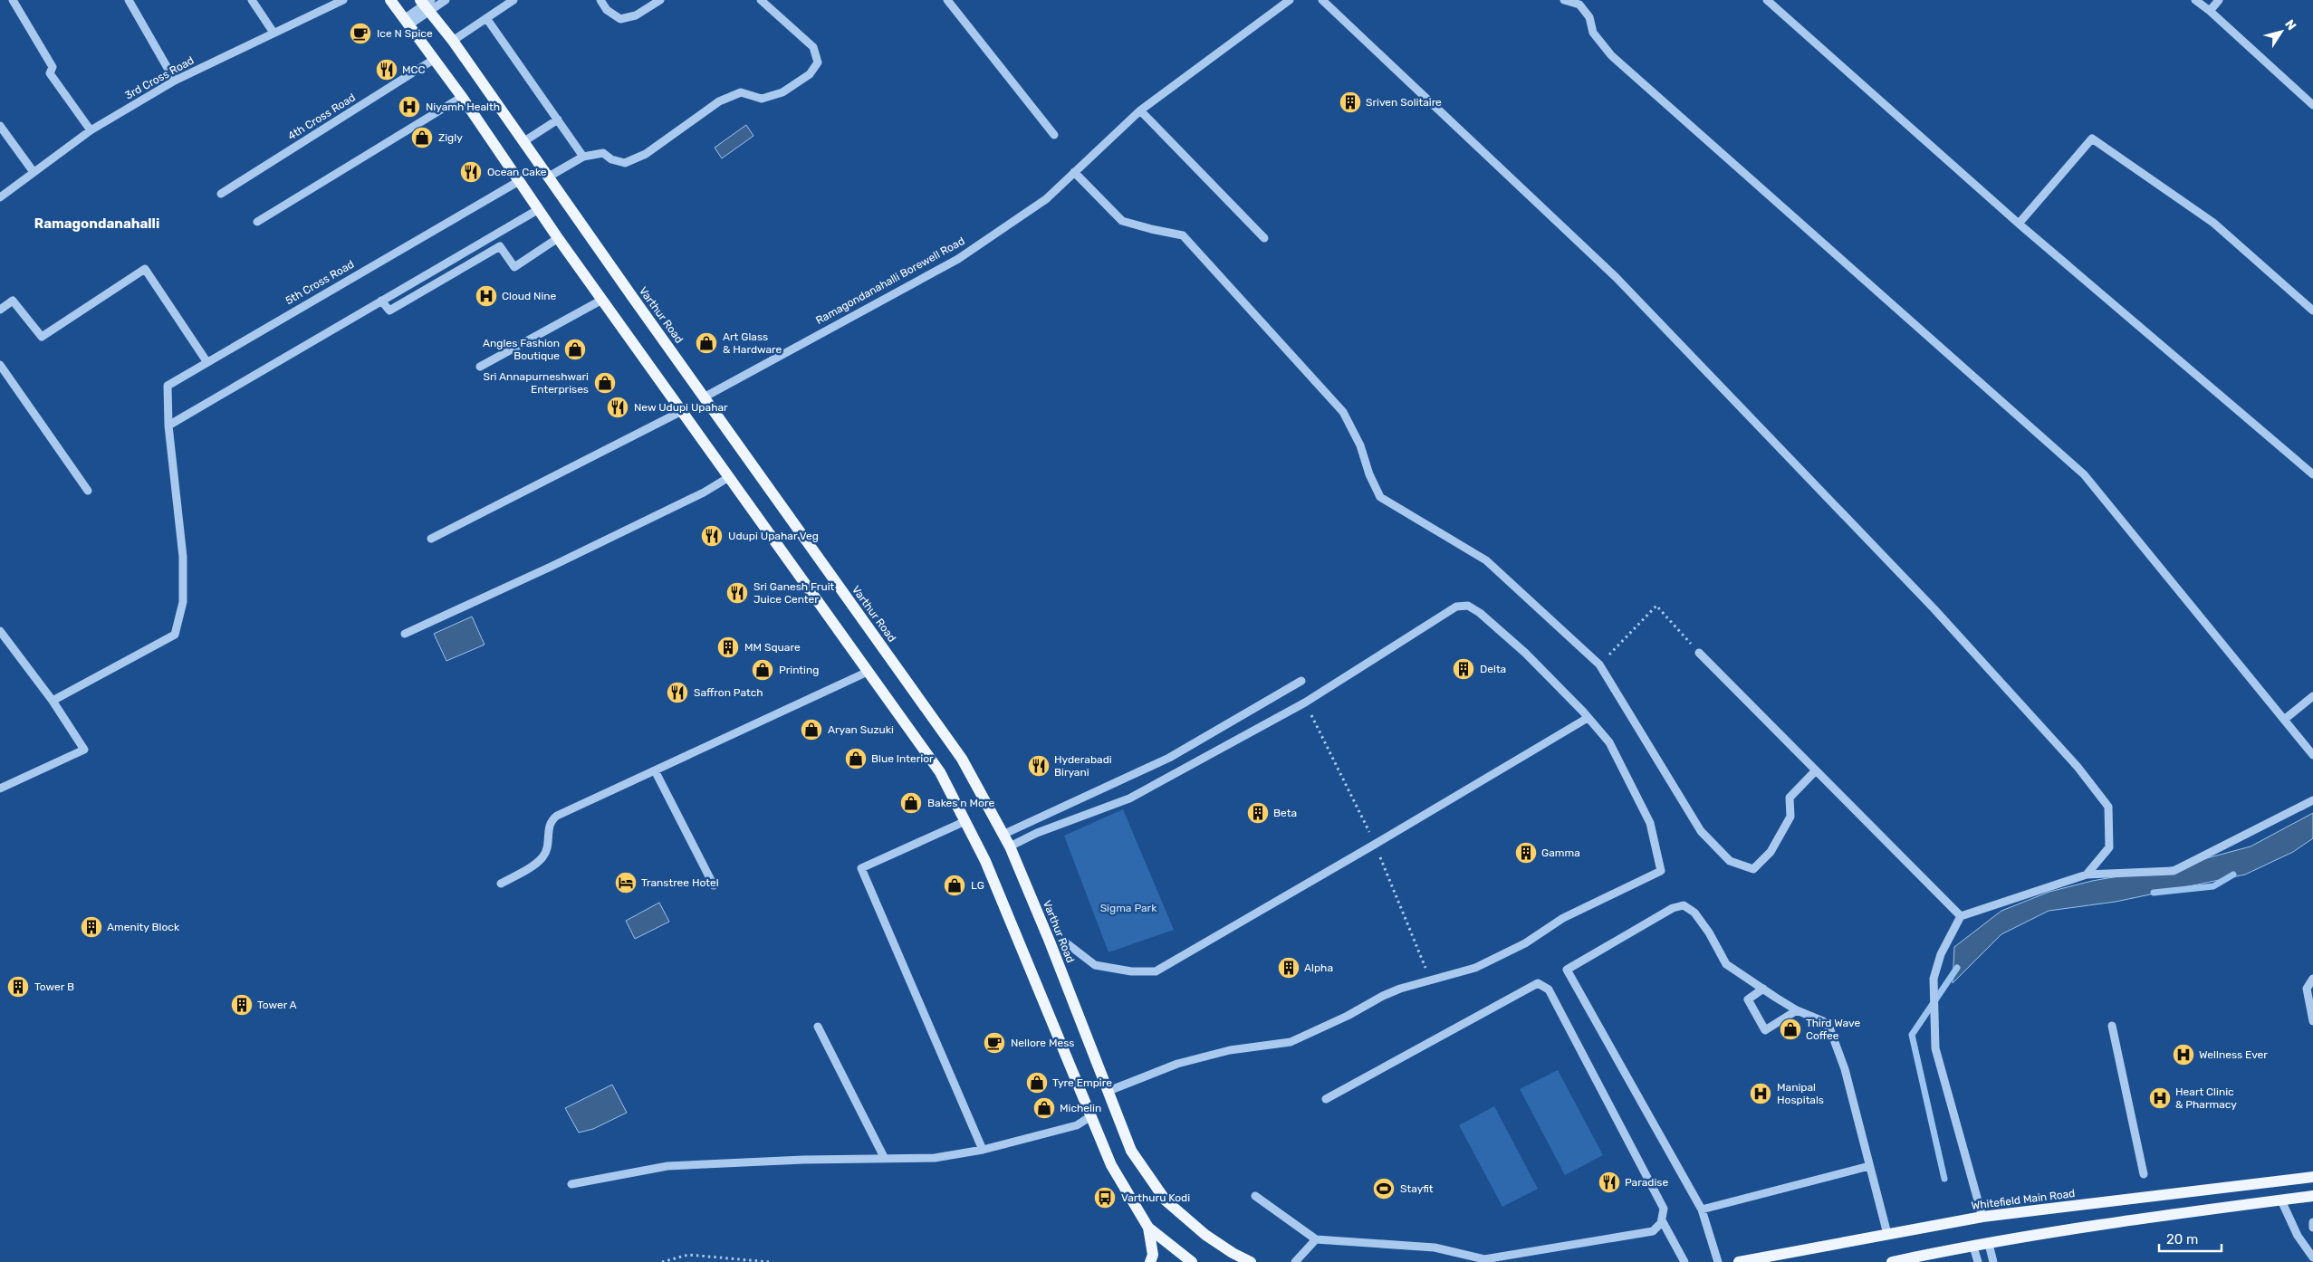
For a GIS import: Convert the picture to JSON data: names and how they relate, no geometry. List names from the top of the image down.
{
  "streets": {
    "main road": ["Varthur Road", "Whitefield Main Road"],
    "street": [
      "3rd Cross Road",
      "4th Cross Road",
      "Ramagondanahalli Borewell Road",
      "5th Cross Road"
    ]
  },
  "crossings": [
    ["Ramagondanahalli Borewell Road", "Varthur Road"]
  ],
  "districts": ["Ramagondanahalli"],
  "parks": ["Sigma Park"],
  "places": {
    "cafe": ["Ice N Spice", "Nellore Mess"],
    "restaurant": [
      "MCC",
      "Ocean Cake",
      "New Udupi Upahar",
      "Udupi Upahar Veg",
      "Sri Ganesh Fruit Juice Center",
      "Saffron Patch",
      "Hyderabadi Biryani",
      "Paradise"
    ],
    "building": [
      "Sriven Solitaire",
      "MM Square",
      "Delta",
      "Beta",
      "Gamma",
      "Amenity Block",
      "Alpha",
      "Tower B",
      "Tower A"
    ],
    "hospital": [
      "Niyamh Health",
      "Cloud Nine",
      "Wellness Ever",
      "Manipal Hospitals",
      "Heart Clinic & Pharmacy"
    ],
    "shop": [
      "Zigly",
      "Art Glass & Hardware",
      "Angles Fashion Boutique",
      "Sri Annapurneshwari Enterprises",
      "Printing",
      "Aryan Suzuki",
      "Blue Interior",
      "Bakes n More",
      "LG",
      "Third Wave Coffee",
      "Tyre Empire",
      "Michelin"
    ],
    "hotel": ["Transtree Hotel"],
    "sports": ["Stayfit"],
    "bus stop": ["Varthuru Kodi"]
  },
  "scale_bar": "20 m",
  "north": "top right"
}
